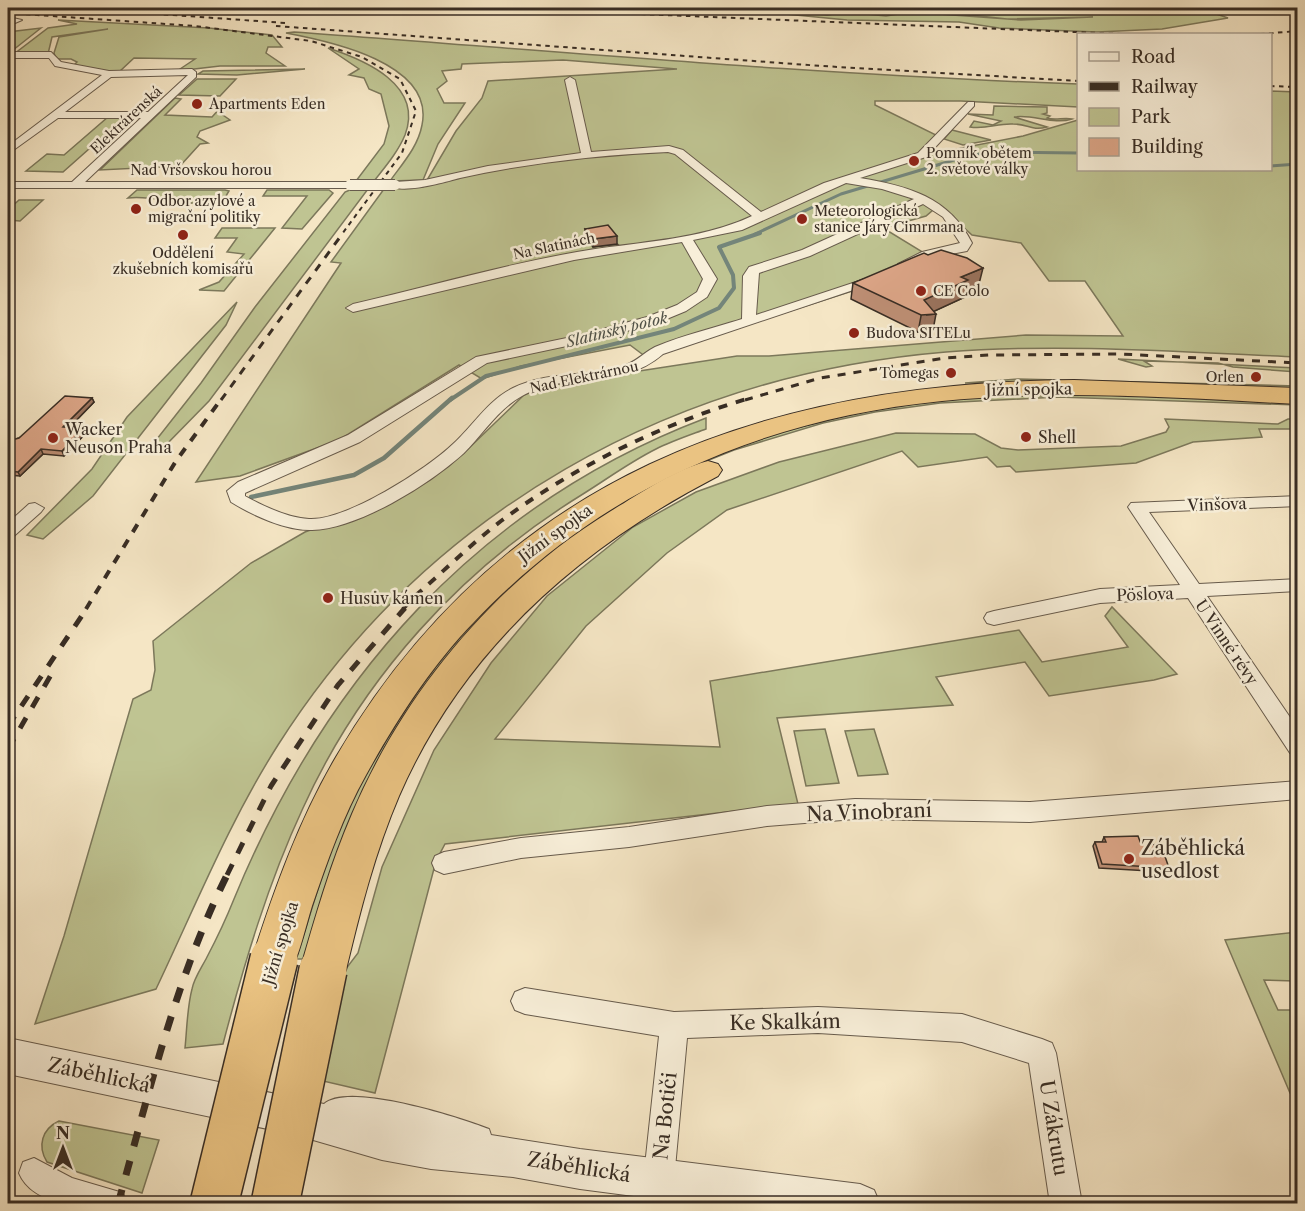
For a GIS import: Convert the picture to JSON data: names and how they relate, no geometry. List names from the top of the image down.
{
  "streets": {
    "highway": ["Jižní spojka"],
    "street": [
      "Elektrárenská",
      "Nad Vršovskou horou",
      "Na Slatinách",
      "Nad Elektrárnou",
      "Vinšova",
      "Pöslova",
      "U Vinné révy",
      "Na Vinobraní",
      "Ke Skalkám",
      "Záběhlická",
      "Na Botiči",
      "U Zákrutu"
    ]
  },
  "crossings": [
    ["Elektrárenská", "Nad Vršovskou horou"],
    ["Na Slatinách", "Nad Elektrárnou"],
    ["Vinšova", "U Vinné révy"],
    ["Pöslova", "U Vinné révy"],
    ["Ke Skalkám", "Na Botiči"],
    ["Ke Skalkám", "U Zákrutu"],
    ["Záběhlická", "Na Botiči"]
  ],
  "water": ["Slatinský potok"],
  "places": [
    "Apartments Eden",
    "Pomník obětem 2. světové války",
    "Odbor azylové a migrační politiky",
    "Meteorologická stanice Járy Cimrmana",
    "Oddělení zkušebních komisařů",
    "CE Colo",
    "Budova SITELu",
    "Tomegas",
    "Orlen",
    "Shell",
    "Wacker Neuson Praha",
    "Husův kámen",
    "Záběhlická usedlost"
  ],
  "legend": [
    "Road",
    "Railway",
    "Park",
    "Building"
  ],
  "north": "top"
}
